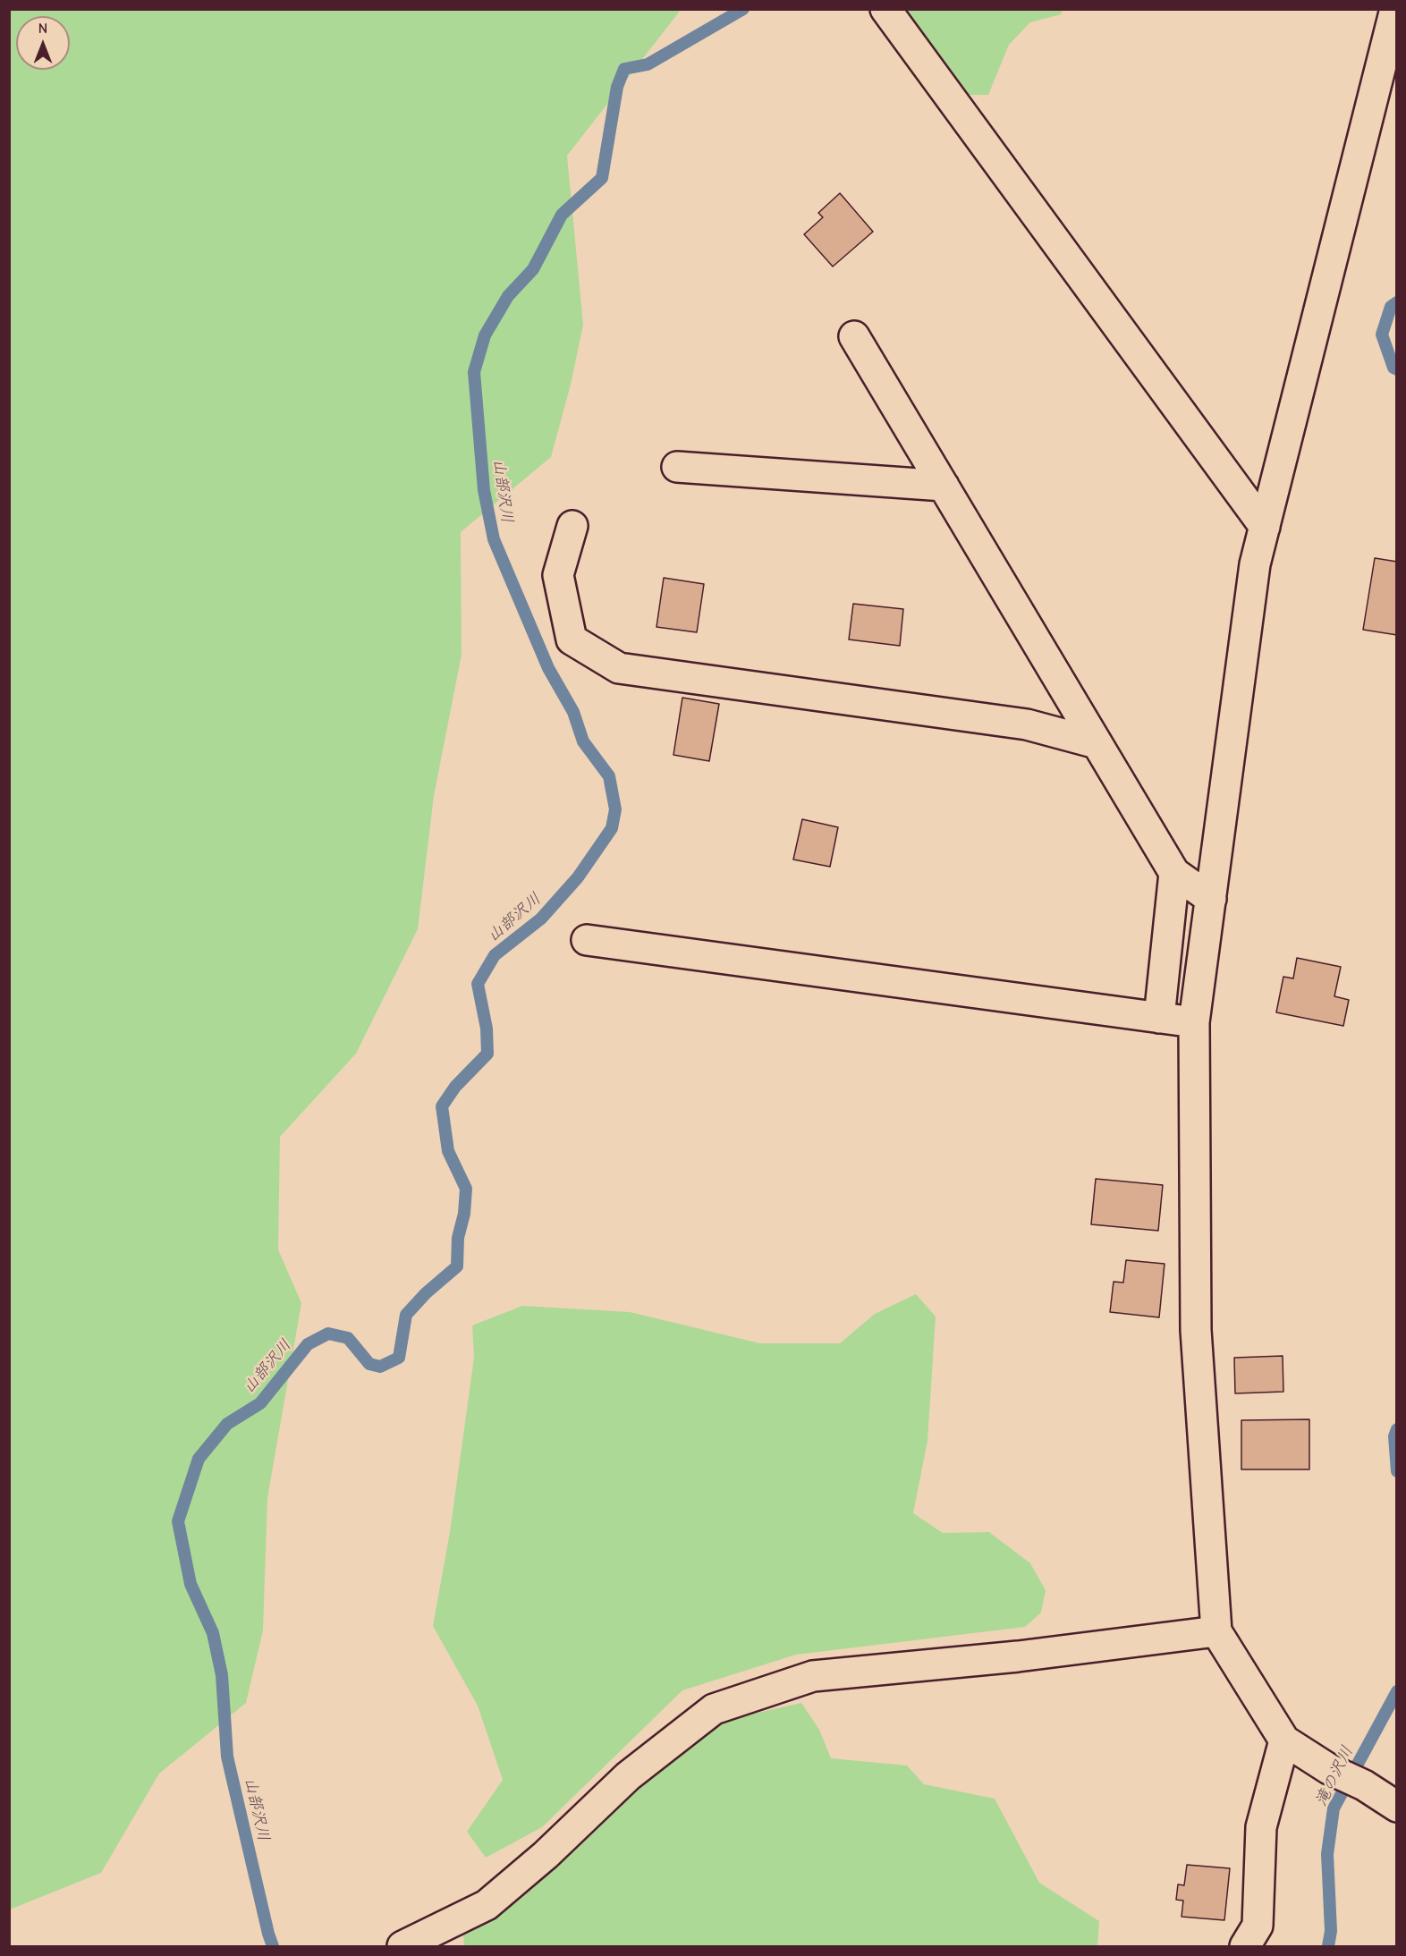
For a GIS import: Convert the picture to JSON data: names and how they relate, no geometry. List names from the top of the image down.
{
  "water": ["山部沢川", "滝の沢川"],
  "north": "top"
}
